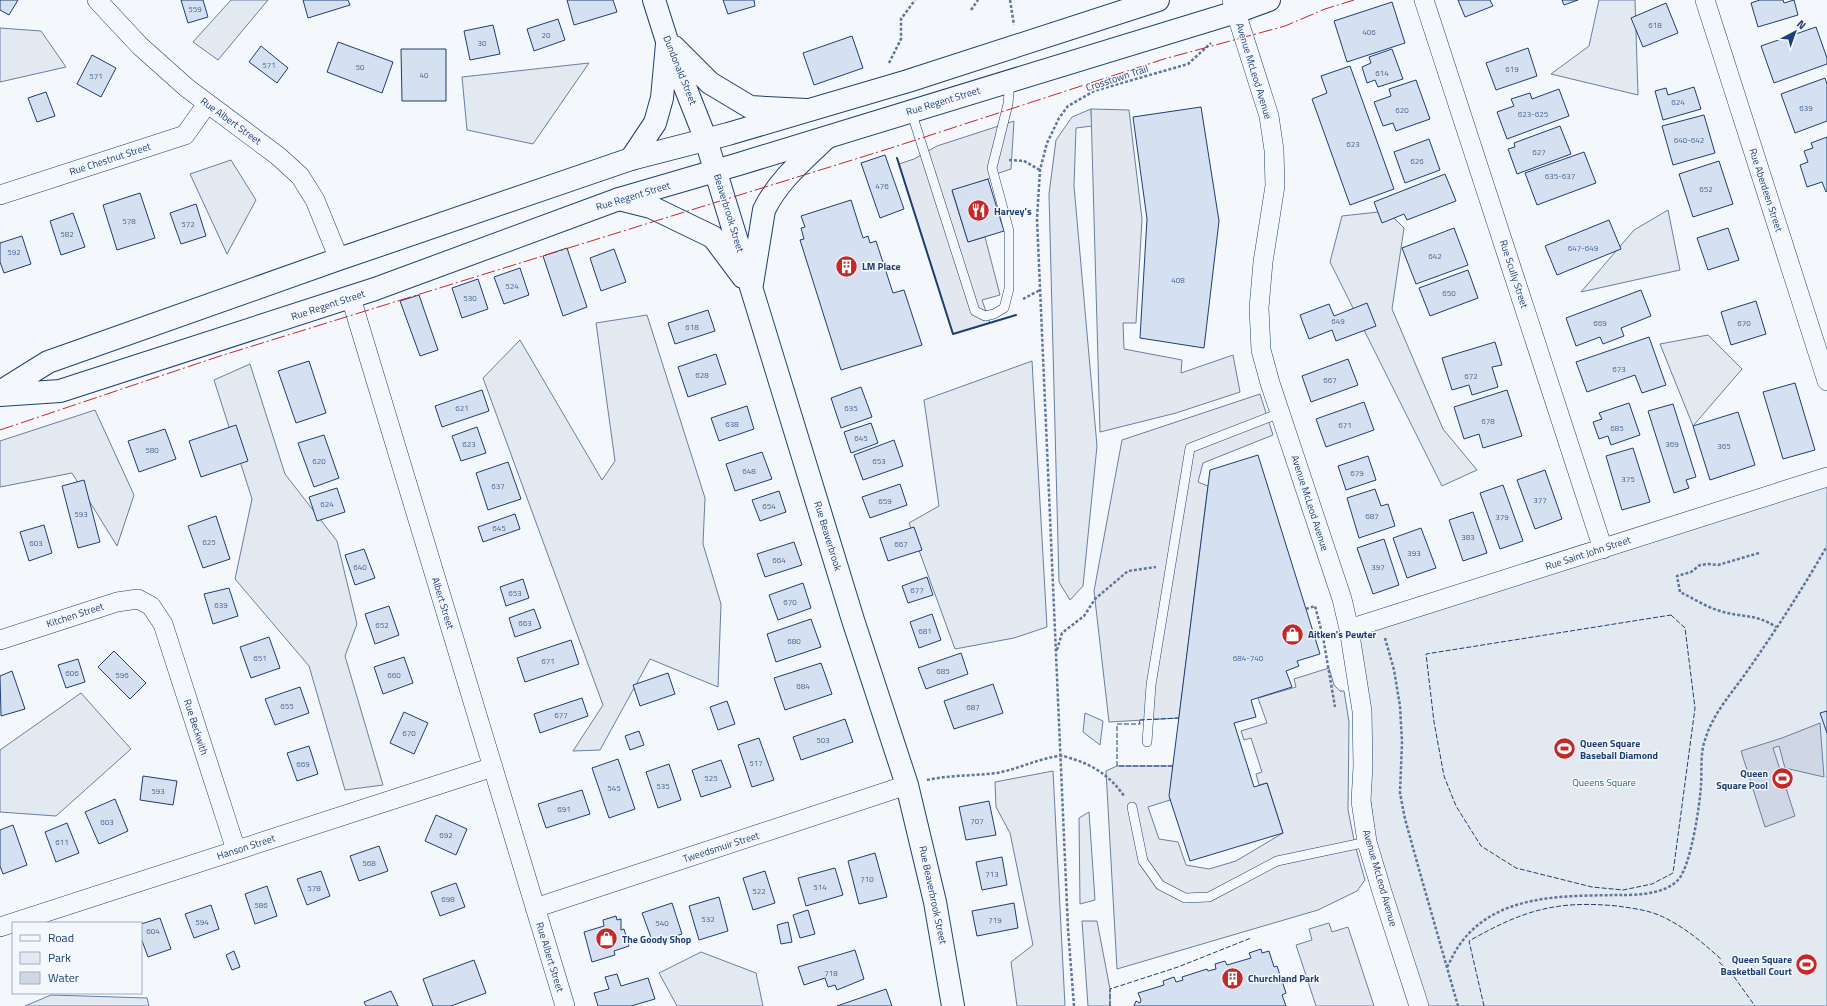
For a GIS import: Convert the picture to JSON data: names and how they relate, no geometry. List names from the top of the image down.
{
  "streets": {
    "main road": [
      "Dundonald Street",
      "Rue Regent Street",
      "Beaverbrook Street",
      "Rue Beaverbrook",
      "Rue Beaverbrook Street"
    ],
    "street": [
      "Avenue McLeod Avenue",
      "Rue Albert Street",
      "Rue Chestnut Street",
      "Rue Aberdeen Street",
      "Rue Scully Street",
      "Rue Saint John Street",
      "Albert Street",
      "Kitchen Street",
      "Rue Beckwith",
      "Hanson Street",
      "Tweedsmuir Street"
    ],
    "path": ["Crosstown Trail"]
  },
  "crossings": [
    ["Dundonald Street", "Rue Regent Street"],
    ["Dundonald Street", "Beaverbrook Street"],
    ["Avenue McLeod Avenue", "Rue Regent Street"],
    ["Avenue McLeod Avenue", "Rue Saint John Street"],
    ["Rue Regent Street", "Rue Albert Street"],
    ["Rue Regent Street", "Beaverbrook Street"],
    ["Rue Regent Street", "Albert Street"],
    ["Rue Albert Street", "Rue Chestnut Street"],
    ["Rue Albert Street", "Albert Street"],
    ["Rue Albert Street", "Tweedsmuir Street"],
    ["Beaverbrook Street", "Rue Beaverbrook"],
    ["Rue Scully Street", "Rue Saint John Street"],
    ["Rue Beaverbrook", "Tweedsmuir Street"],
    ["Rue Beaverbrook", "Rue Beaverbrook Street"],
    ["Albert Street", "Hanson Street"],
    ["Albert Street", "Tweedsmuir Street"],
    ["Kitchen Street", "Rue Beckwith"],
    ["Rue Beckwith", "Hanson Street"],
    ["Tweedsmuir Street", "Rue Beaverbrook Street"]
  ],
  "parks": ["Queens Square"],
  "places": {
    "restaurant": ["Harvey's"],
    "building": ["LM Place", "Churchland Park"],
    "shop": ["Aitken's Pewter", "The Goody Shop"],
    "sports": ["Queen Square Baseball Diamond", "Queen Square Pool", "Queen Square Basketball Court"]
  },
  "house_numbers": [
    "559",
    "618",
    "406",
    "20",
    "30",
    "571",
    "50",
    "619",
    "614",
    "40",
    "571",
    "624",
    "639",
    "620",
    "623-625",
    "640-642",
    "623",
    "627",
    "626",
    "635-637",
    "476",
    "652",
    "578",
    "572",
    "582",
    "647-649",
    "592",
    "642",
    "408",
    "524",
    "650",
    "530",
    "649",
    "669",
    "670",
    "618",
    "673",
    "628",
    "672",
    "667",
    "621",
    "635",
    "678",
    "638",
    "671",
    "685",
    "645",
    "623",
    "369",
    "365",
    "580",
    "620",
    "653",
    "648",
    "679",
    "375",
    "637",
    "377",
    "659",
    "624",
    "654",
    "593",
    "687",
    "379",
    "645",
    "383",
    "625",
    "603",
    "667",
    "393",
    "664",
    "640",
    "397",
    "677",
    "653",
    "670",
    "639",
    "663",
    "652",
    "681",
    "680",
    "651",
    "684-740",
    "671",
    "685",
    "606",
    "596",
    "660",
    "684",
    "655",
    "687",
    "677",
    "670",
    "503",
    "517",
    "669",
    "525",
    "535",
    "545",
    "593",
    "691",
    "707",
    "603",
    "692",
    "611",
    "568",
    "713",
    "710",
    "514",
    "578",
    "522",
    "698",
    "586",
    "532",
    "719",
    "594",
    "540",
    "604",
    "718"
  ],
  "legend": ["Road", "Park", "Water"],
  "north": "top right"
}
